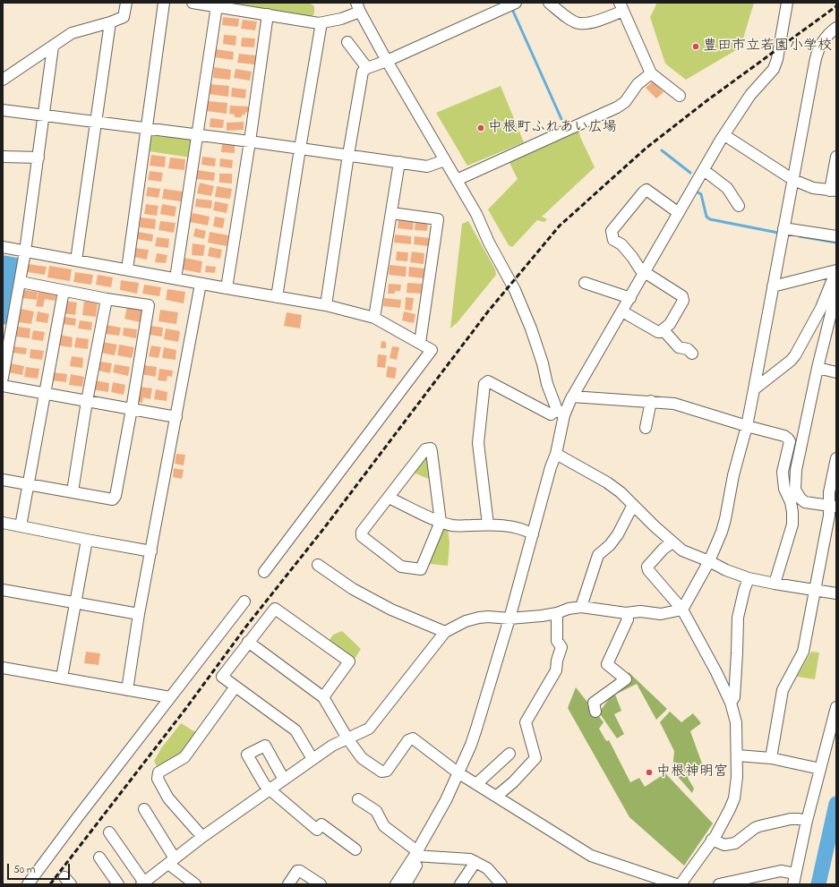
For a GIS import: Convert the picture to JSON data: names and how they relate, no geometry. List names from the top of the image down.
{
  "places": ["豊田市立若園小学校", "中根町ふれあい広場", "中根神明宮"],
  "scale_bar": "50 m"
}
